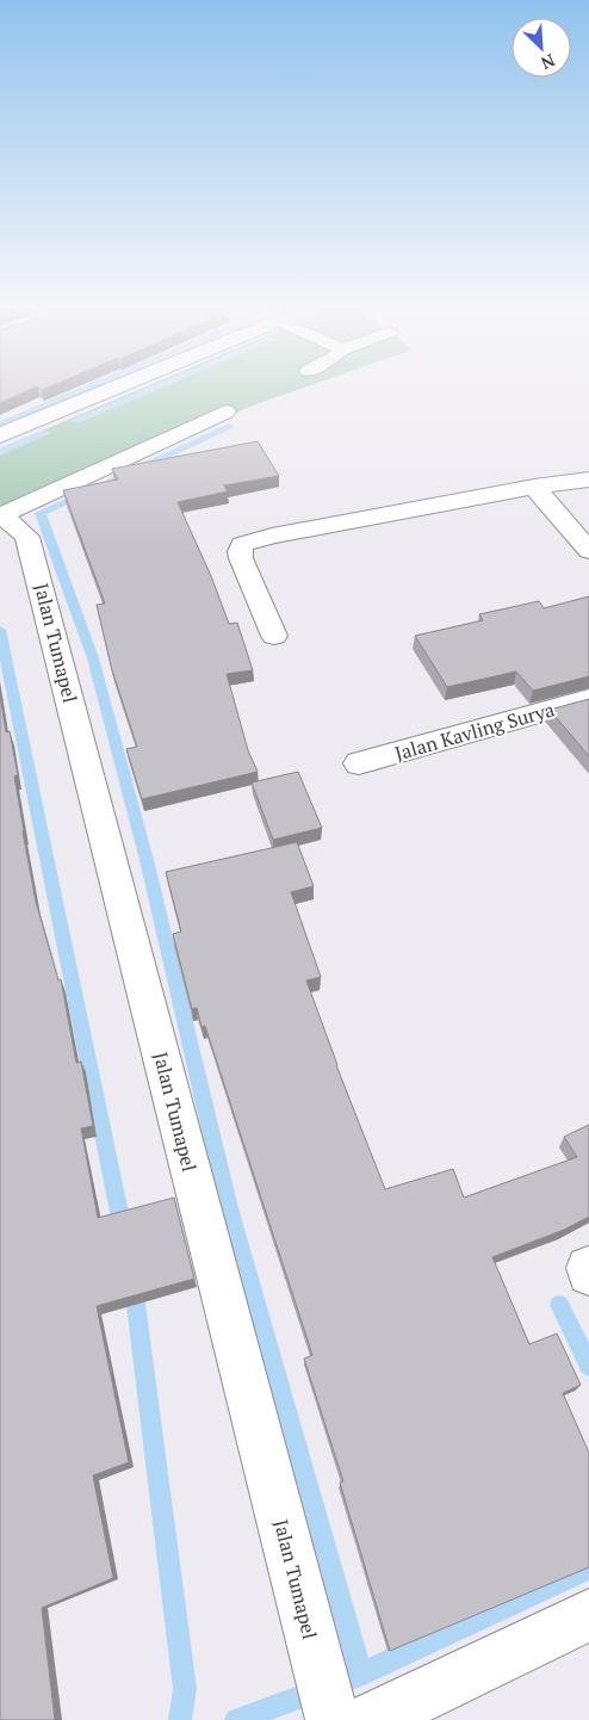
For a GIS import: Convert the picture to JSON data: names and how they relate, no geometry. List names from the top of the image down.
{
  "streets": {
    "street": ["Jalan Tumapel", "Jalan Kavling Surya"]
  },
  "north": "bottom right"
}
